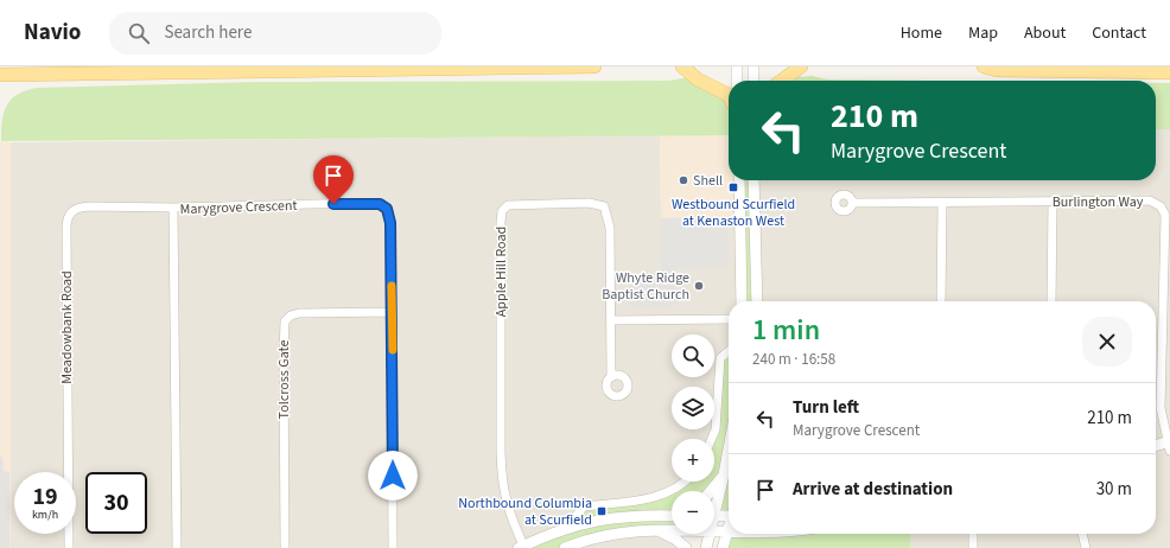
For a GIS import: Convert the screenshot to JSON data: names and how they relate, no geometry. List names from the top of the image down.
{
  "streets": {
    "street": [
      "Burlington Way",
      "Marygrove Crescent",
      "Apple Hill Road",
      "Meadowbank Road",
      "Tolcross Gate"
    ]
  },
  "crossings": [
    ["Marygrove Crescent", "Meadowbank Road"],
    ["Marygrove Crescent", "Tolcross Gate"]
  ],
  "places": {
    "other": ["Shell", "Whyte Ridge Baptist Church"],
    "transit": ["Westbound Scurfield at Kenaston West", "Northbound Columbia at Scurfield"]
  },
  "page": {
    "header": "Navio",
    "search": "Search here",
    "nav": [
      "Home",
      "Map",
      "About",
      "Contact"
    ],
    "turn": ["210 m", "Marygrove Crescent"],
    "heading": ["1 min", "240 m · 16:58"],
    "map_buttons": ["+", "−"],
    "list": [
      {
        "name": "Turn left",
        "note": "Marygrove Crescent",
        "value": "210 m"
      },
      {
        "name": "Arrive at destination",
        "value": "30 m"
      }
    ],
    "speed": "19 km/h",
    "limit": "30"
  }
}
